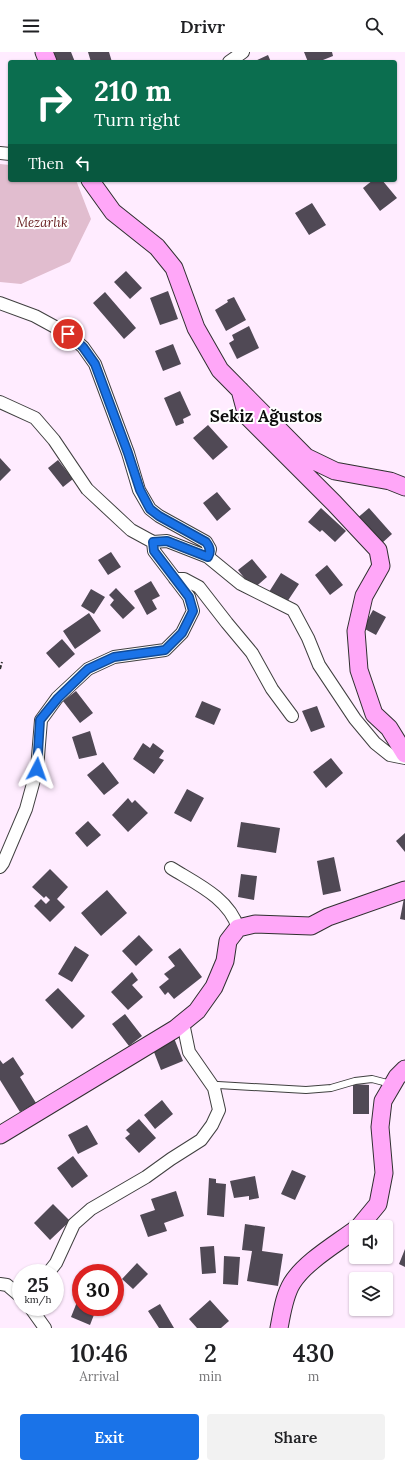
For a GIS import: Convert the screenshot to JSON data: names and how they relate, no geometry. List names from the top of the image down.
{
  "districts": ["Sekiz Ağustos"],
  "parks": ["Mezarlık"],
  "page": {
    "header": "Drivr",
    "turn": ["210 m", "Turn right"],
    "then": "Then",
    "speed": "25 km/h",
    "limit": "30",
    "eta": [
      "10:46",
      "Arrival",
      "2",
      "min",
      "430",
      "m"
    ],
    "buttons": ["Exit", "Share"]
  }
}
